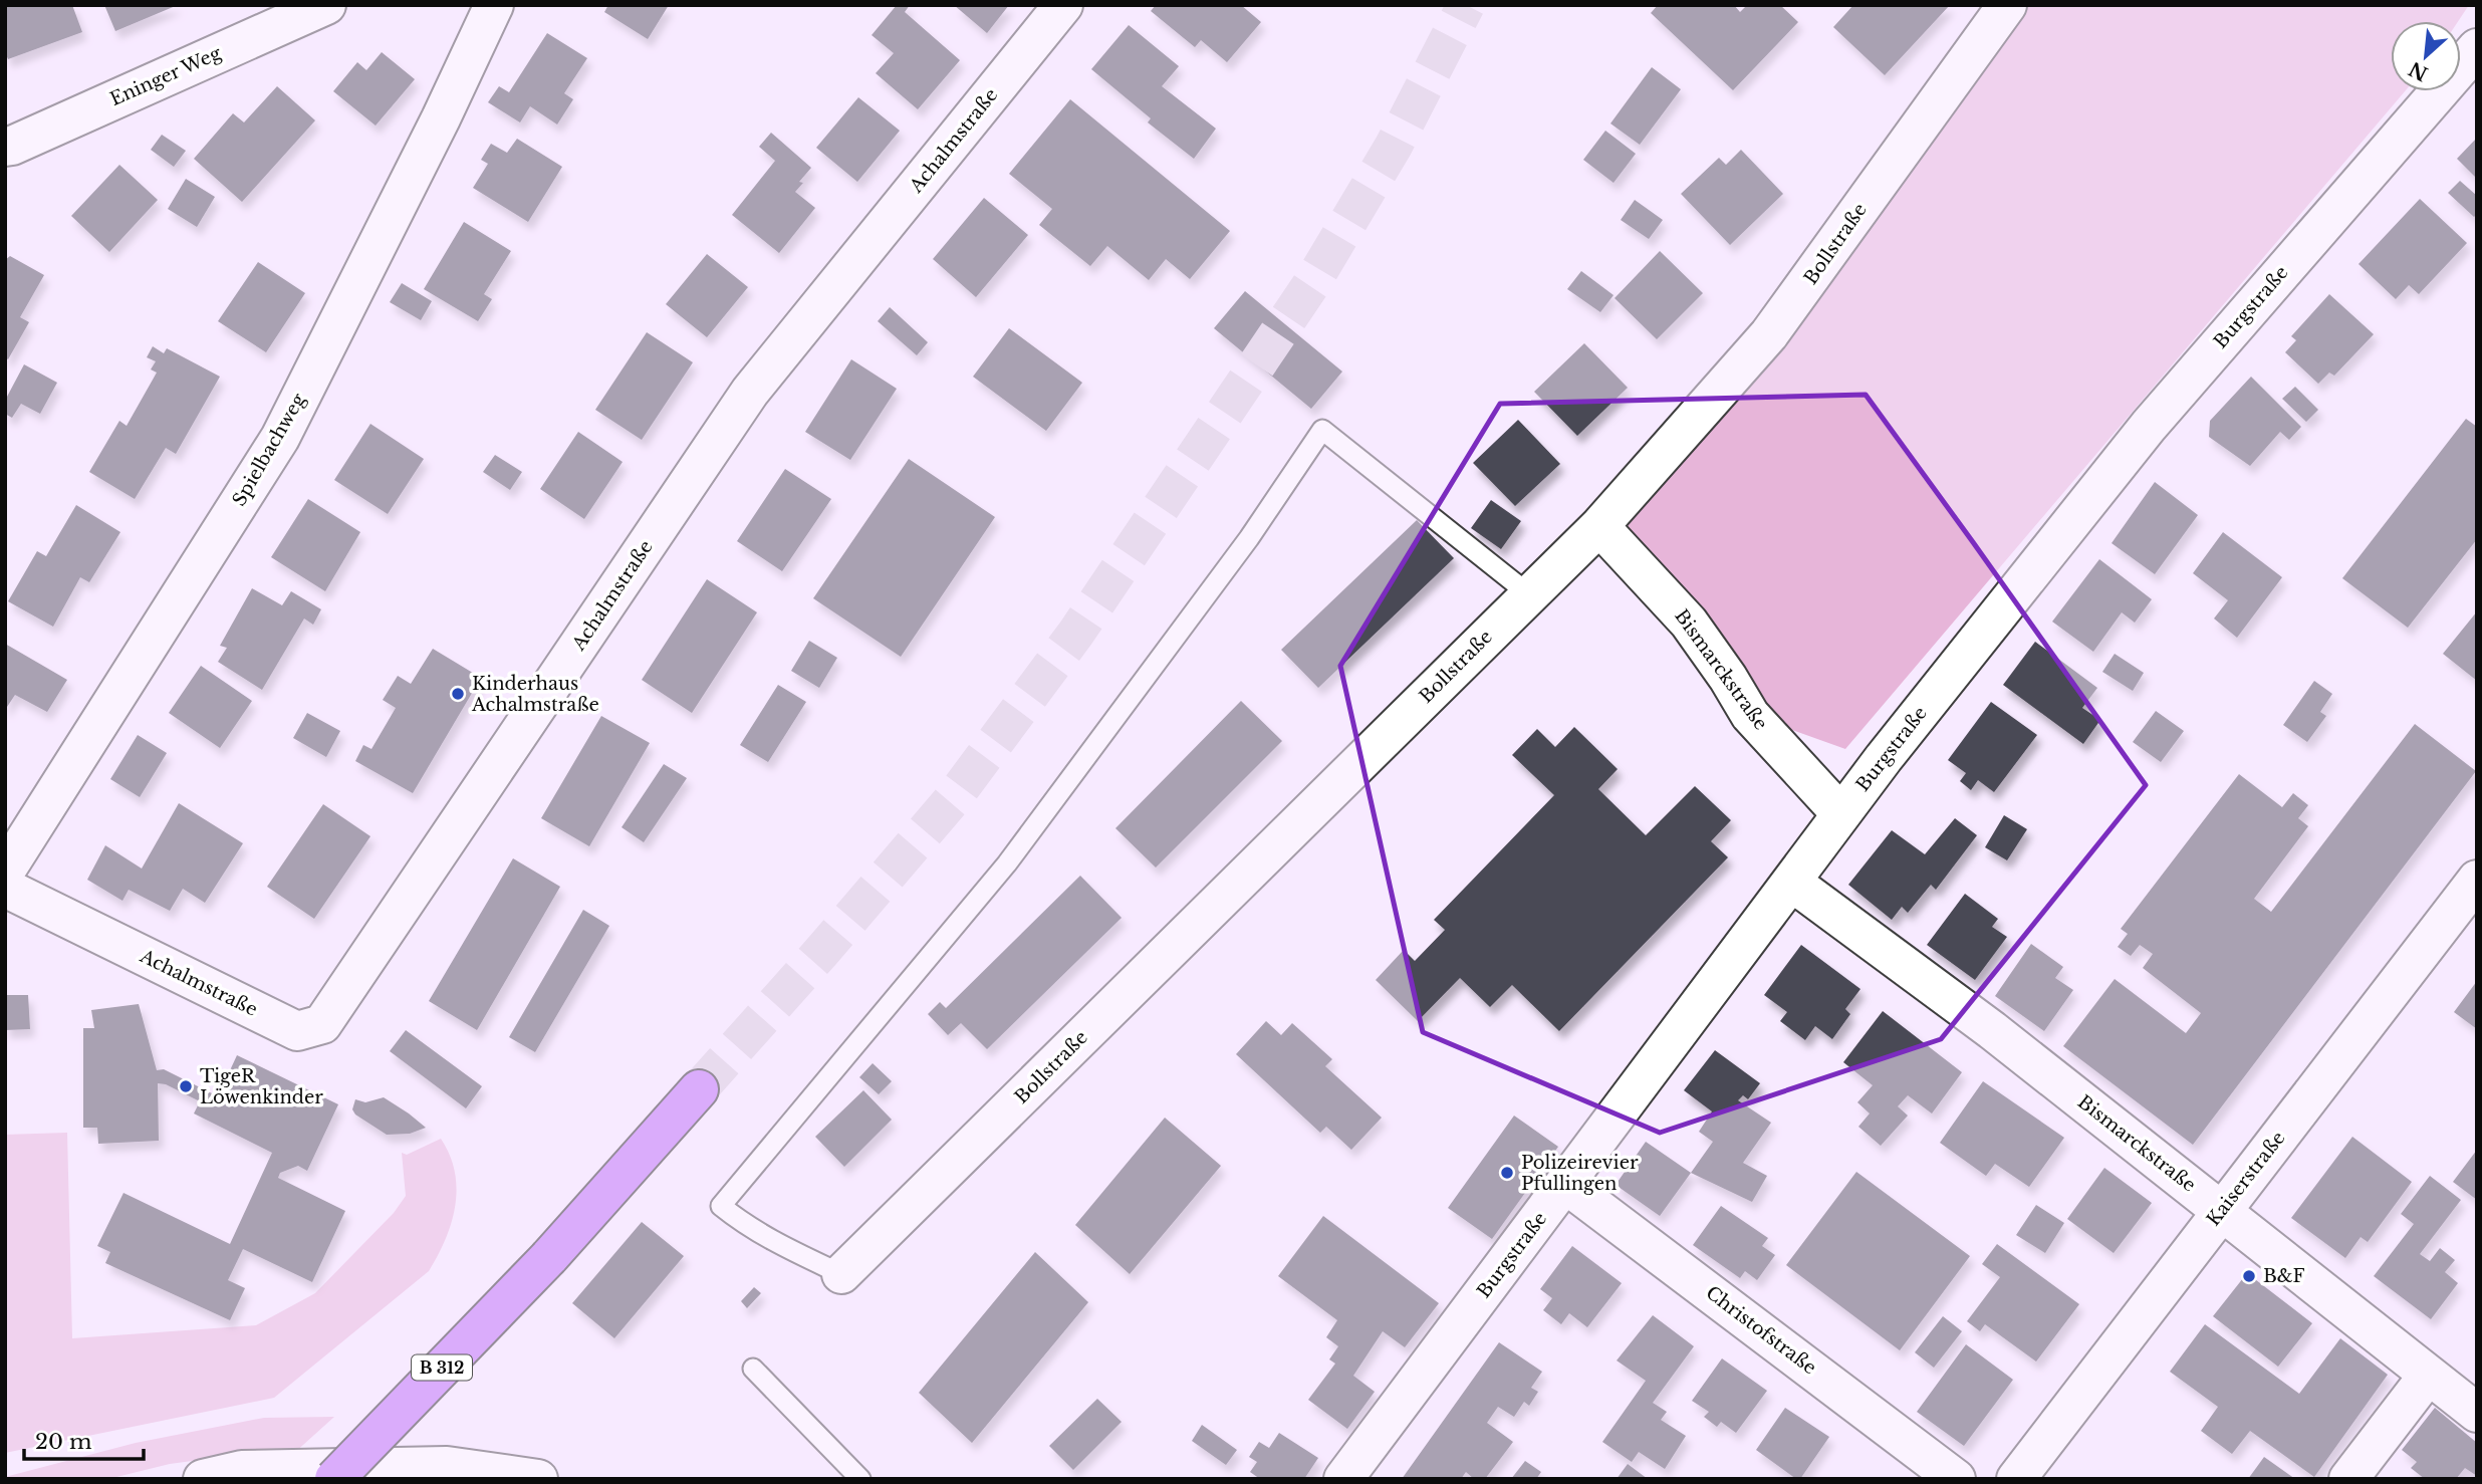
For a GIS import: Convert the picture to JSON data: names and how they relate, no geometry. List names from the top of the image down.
{
  "streets": {
    "main road": ["B 312"],
    "street": [
      "Eninger Weg",
      "Achalmstraße",
      "Bollstraße",
      "Burgstraße",
      "Spielbachweg",
      "Bismarckstraße",
      "Kaiserstraße",
      "Christofstraße"
    ]
  },
  "crossings": [
    ["Bollstraße", "Bismarckstraße"],
    ["Burgstraße", "Bismarckstraße"],
    ["Burgstraße", "Christofstraße"],
    ["Bismarckstraße", "Kaiserstraße"]
  ],
  "places": [
    "Kinderhaus Achalmstraße",
    "TigeR Löwenkinder",
    "Polizeirevier Pfullingen",
    "B&F"
  ],
  "scale_bar": "20 m",
  "north": "bottom left"
}
